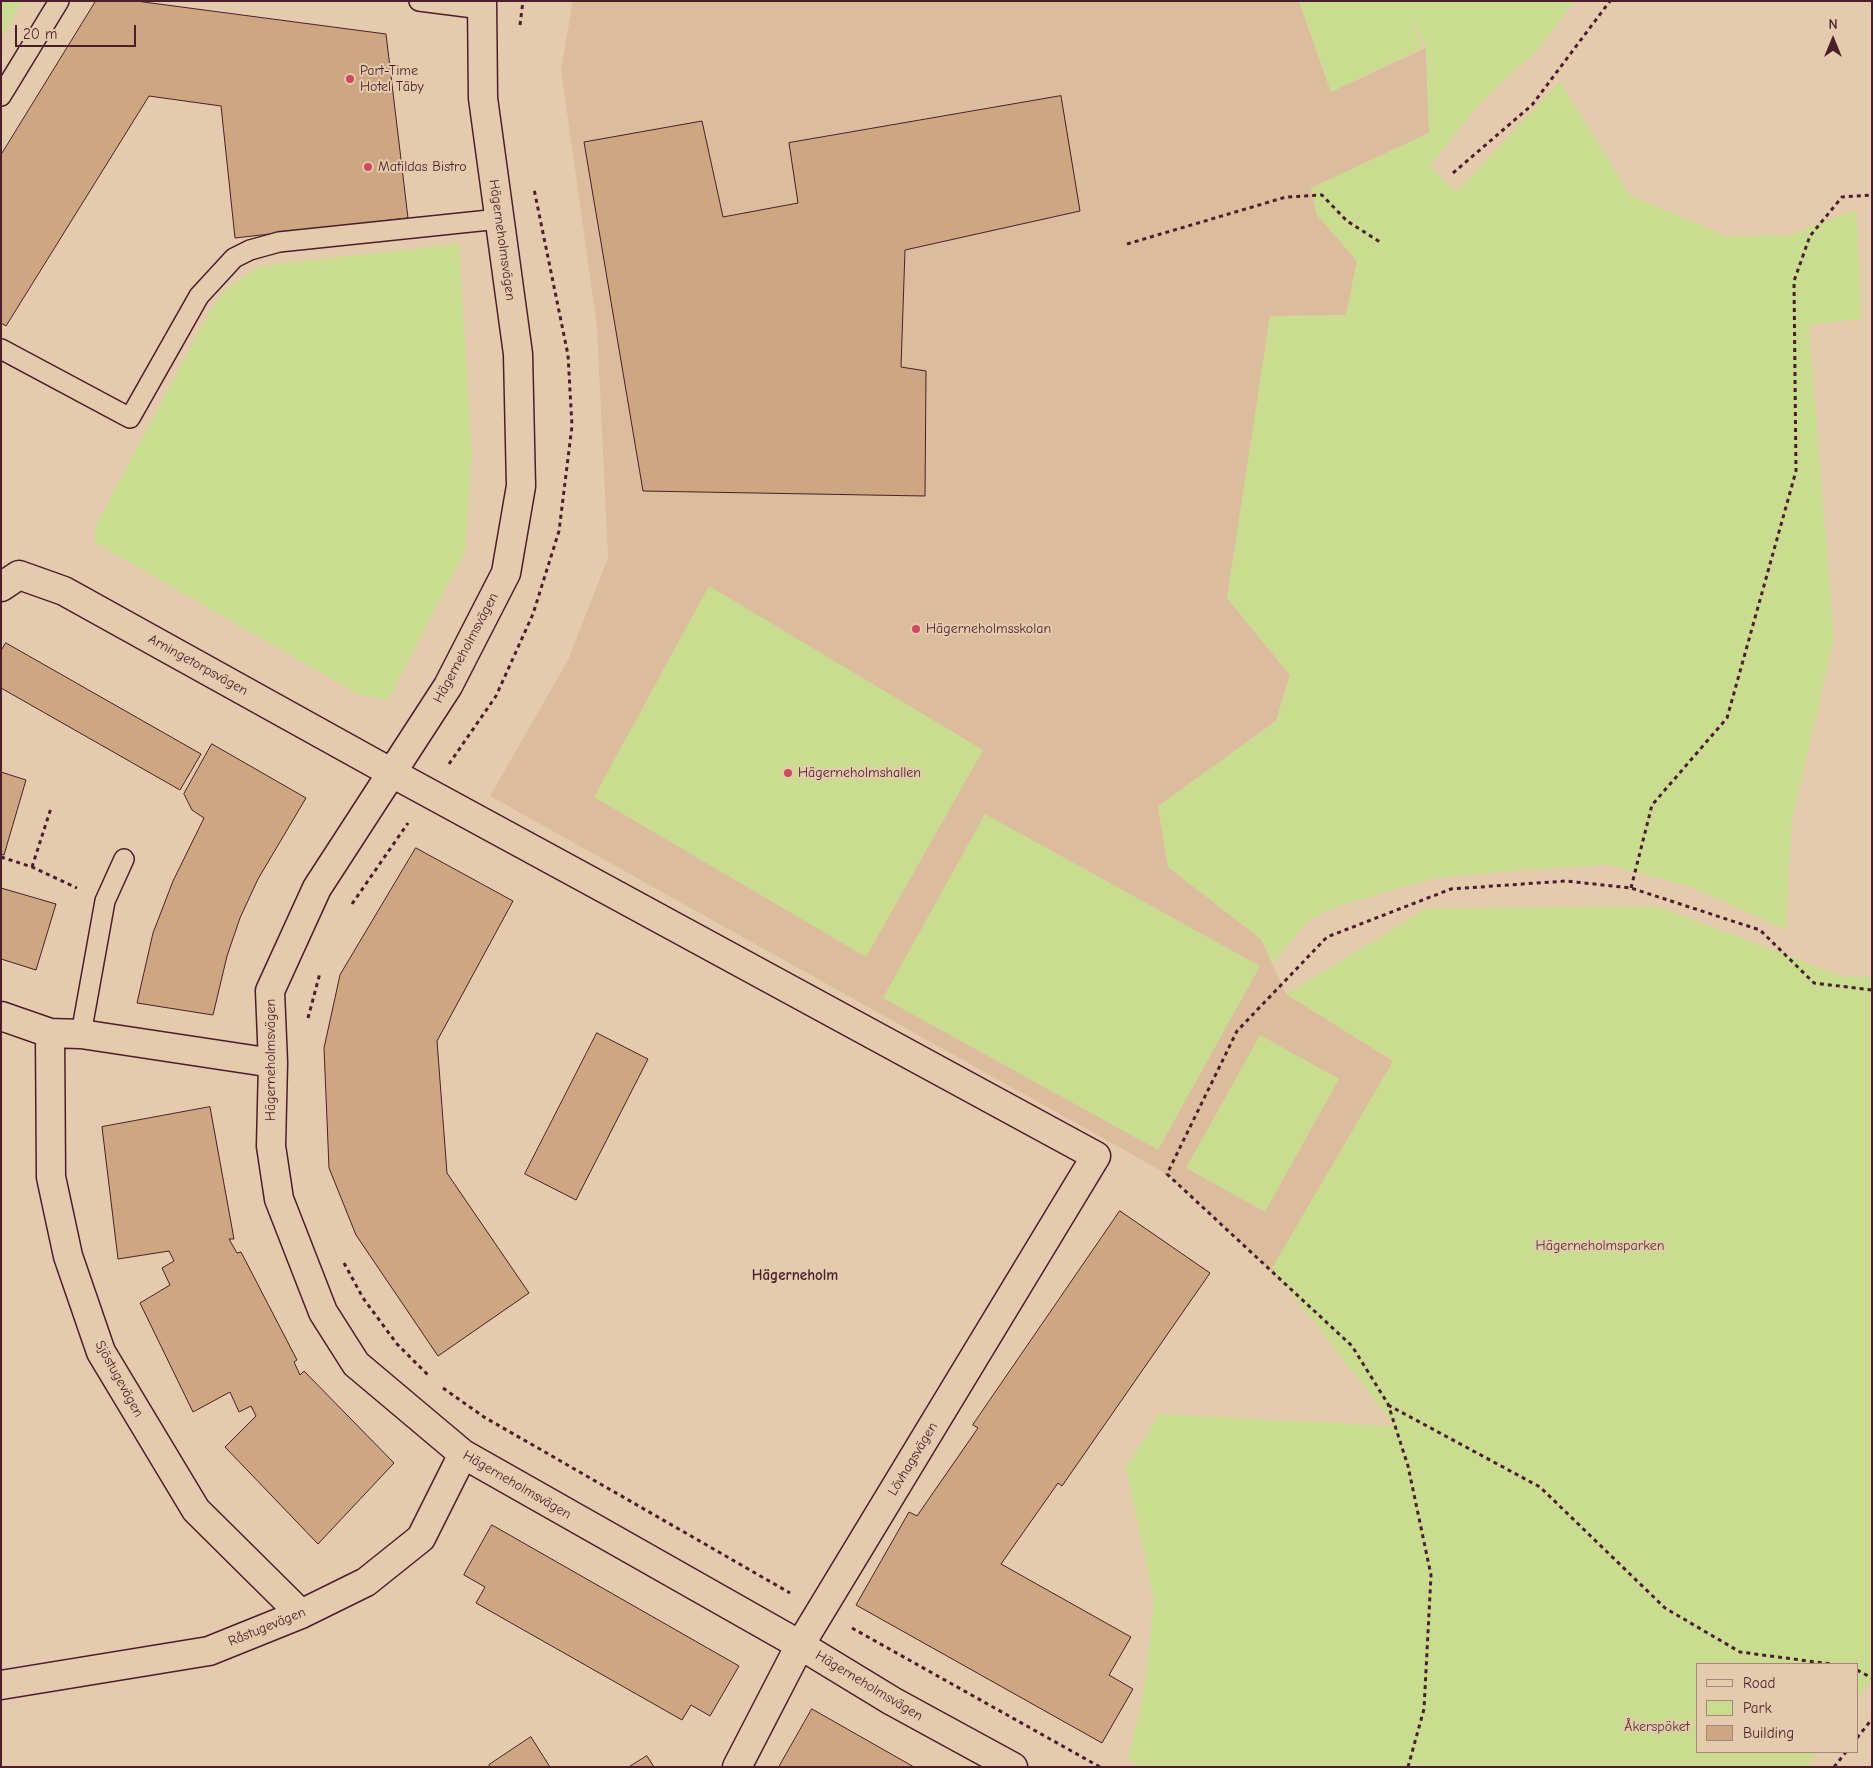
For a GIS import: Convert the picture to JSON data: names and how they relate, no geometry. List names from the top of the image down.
{
  "streets": {
    "street": [
      "Hägerneholmsvägen",
      "Arningetorpsvägen",
      "Sjöstugevägen",
      "Lövhagsvägen",
      "Råstugevägen"
    ]
  },
  "crossings": [
    ["Hägerneholmsvägen", "Arningetorpsvägen"],
    ["Hägerneholmsvägen", "Lövhagsvägen"],
    ["Hägerneholmsvägen", "Råstugevägen"],
    ["Sjöstugevägen", "Råstugevägen"]
  ],
  "districts": ["Hägerneholm"],
  "parks": ["Hägerneholmsparken", "Åkerspöket"],
  "places": [
    "Part-Time Hotel Täby",
    "Matildas Bistro",
    "Hägerneholmsskolan",
    "Hägerneholmshallen"
  ],
  "legend": ["Road", "Park", "Building"],
  "scale_bar": "20 m",
  "north": "top"
}
